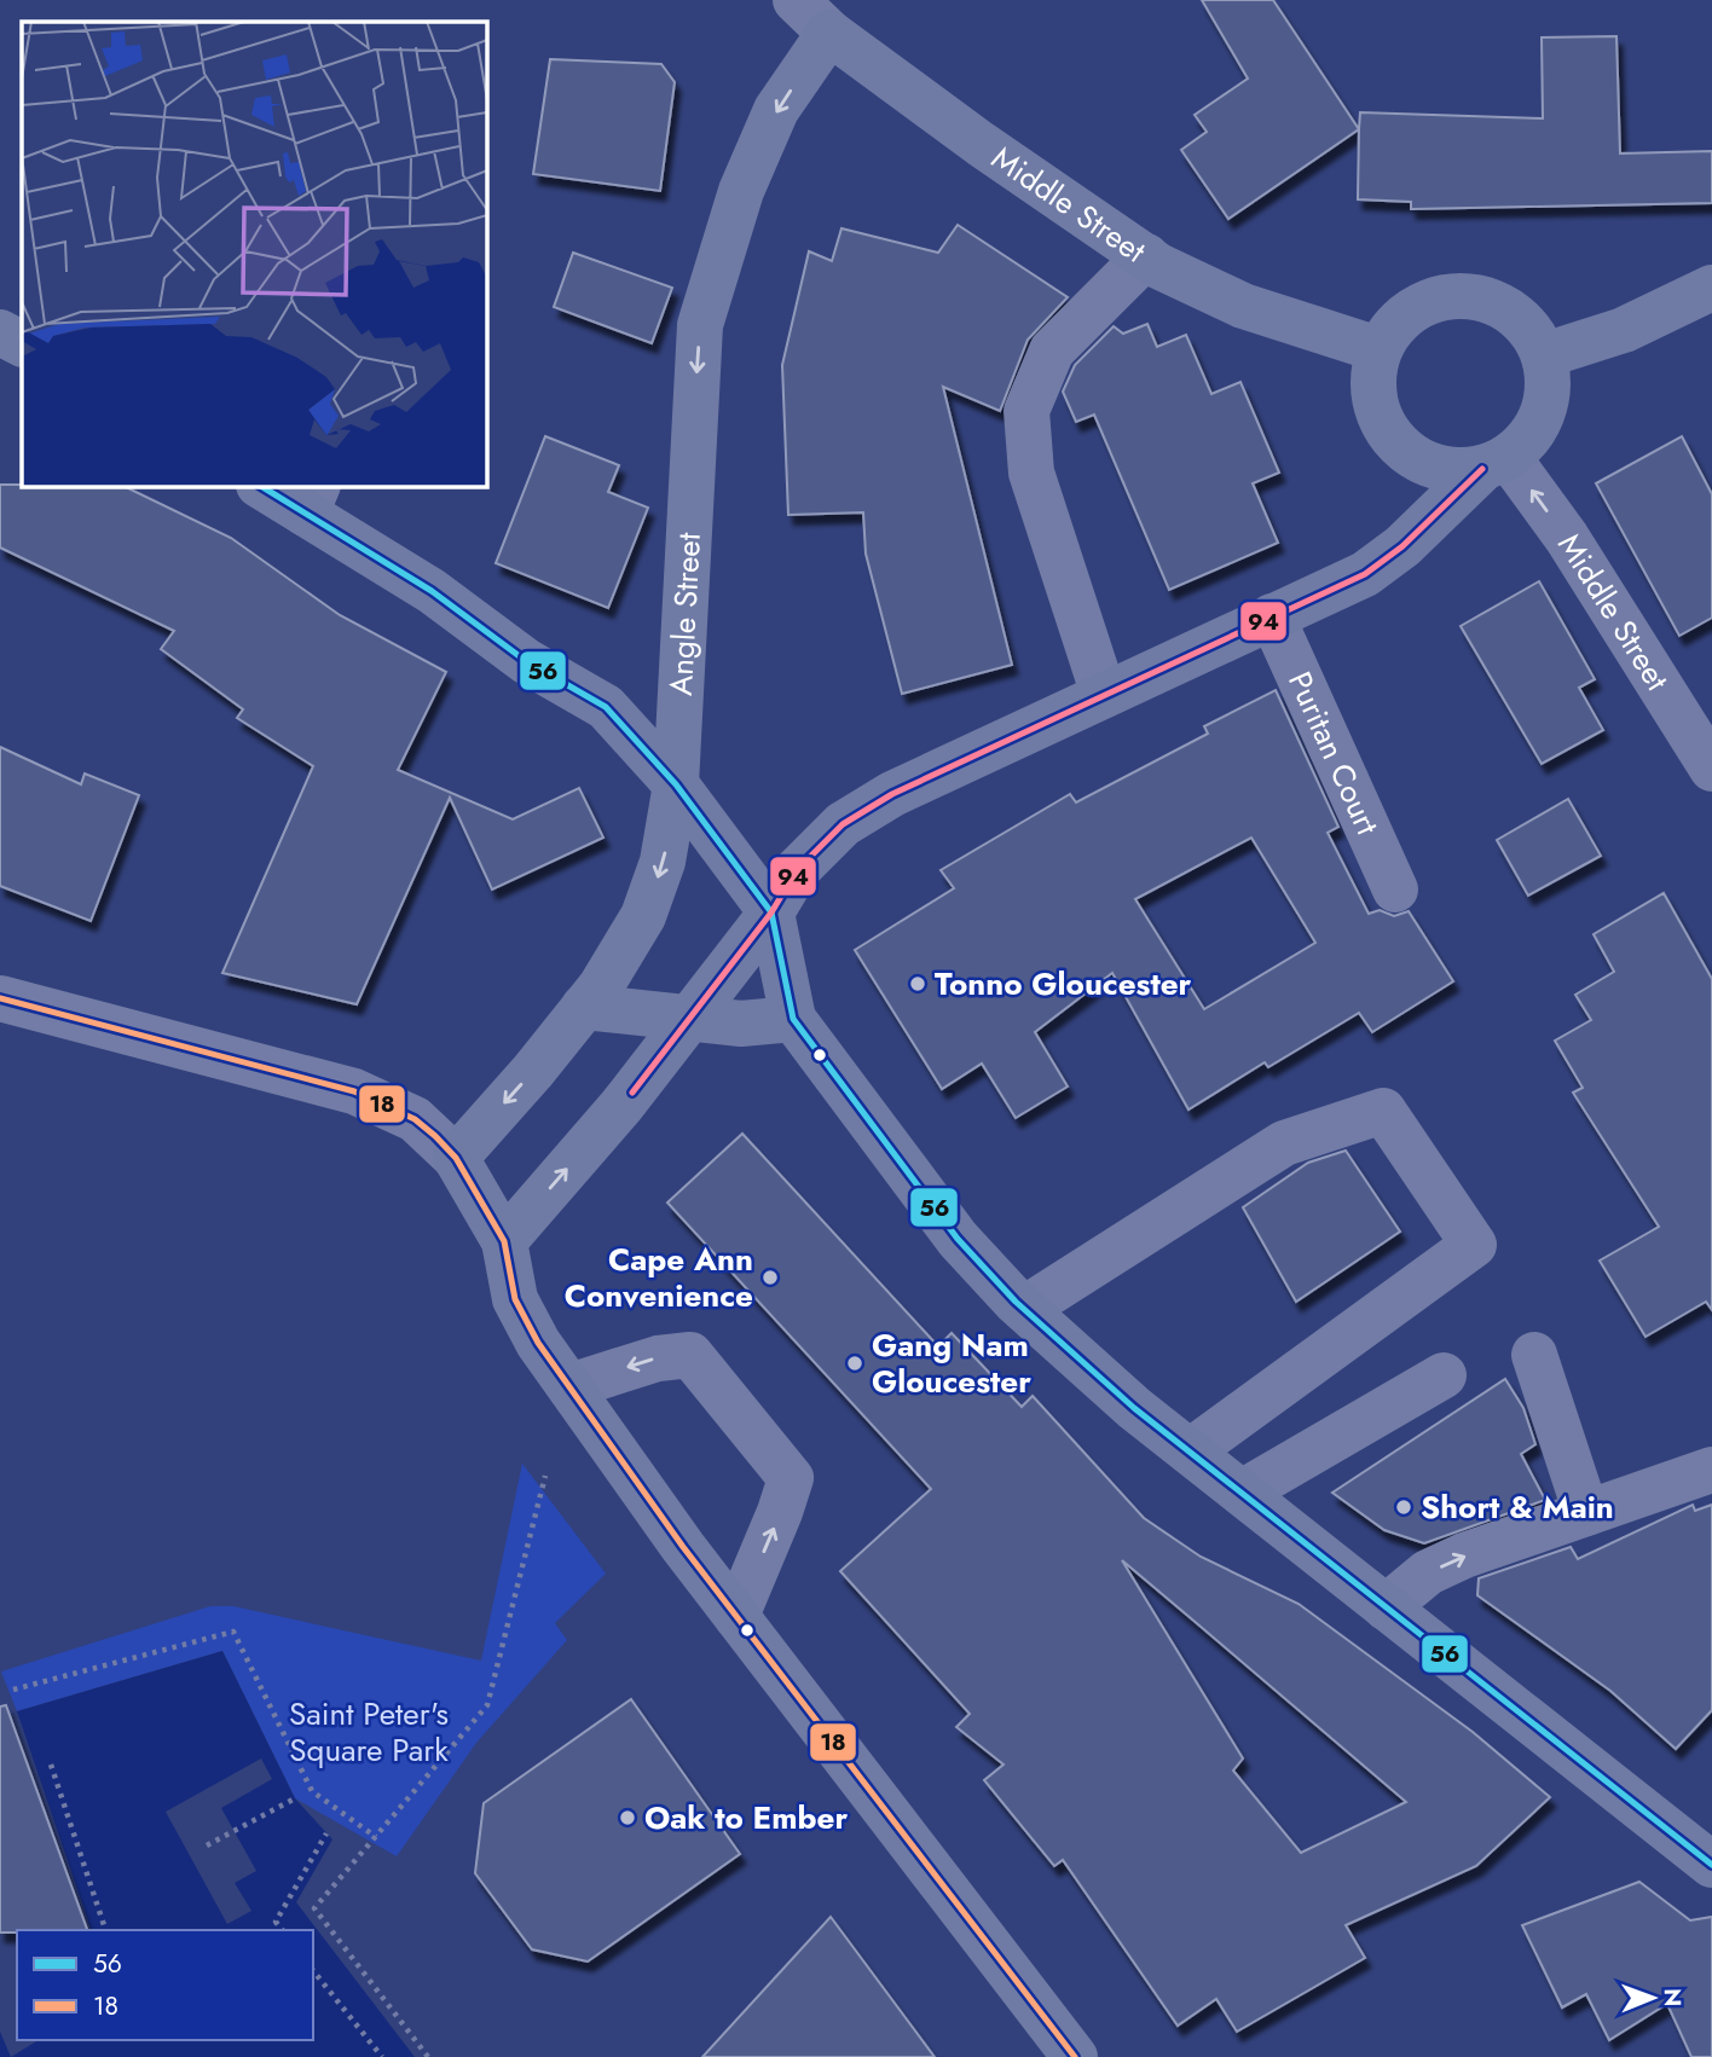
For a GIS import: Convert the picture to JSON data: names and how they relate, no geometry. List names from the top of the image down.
{
  "streets": {
    "main road": ["Middle Street", "Angle Street"],
    "street": ["Puritan Court"]
  },
  "crossings": [
    ["Middle Street", "Angle Street"]
  ],
  "one_way": ["Middle Street"],
  "parks": ["Saint Peter's Square Park"],
  "places": [
    "Tonno Gloucester",
    "Cape Ann Convenience",
    "Gang Nam Gloucester",
    "Short & Main",
    "Oak to Ember"
  ],
  "lines": ["transit line 94", "transit line 56", "transit line 18"],
  "legend": ["56", "18"],
  "north": "right"
}
